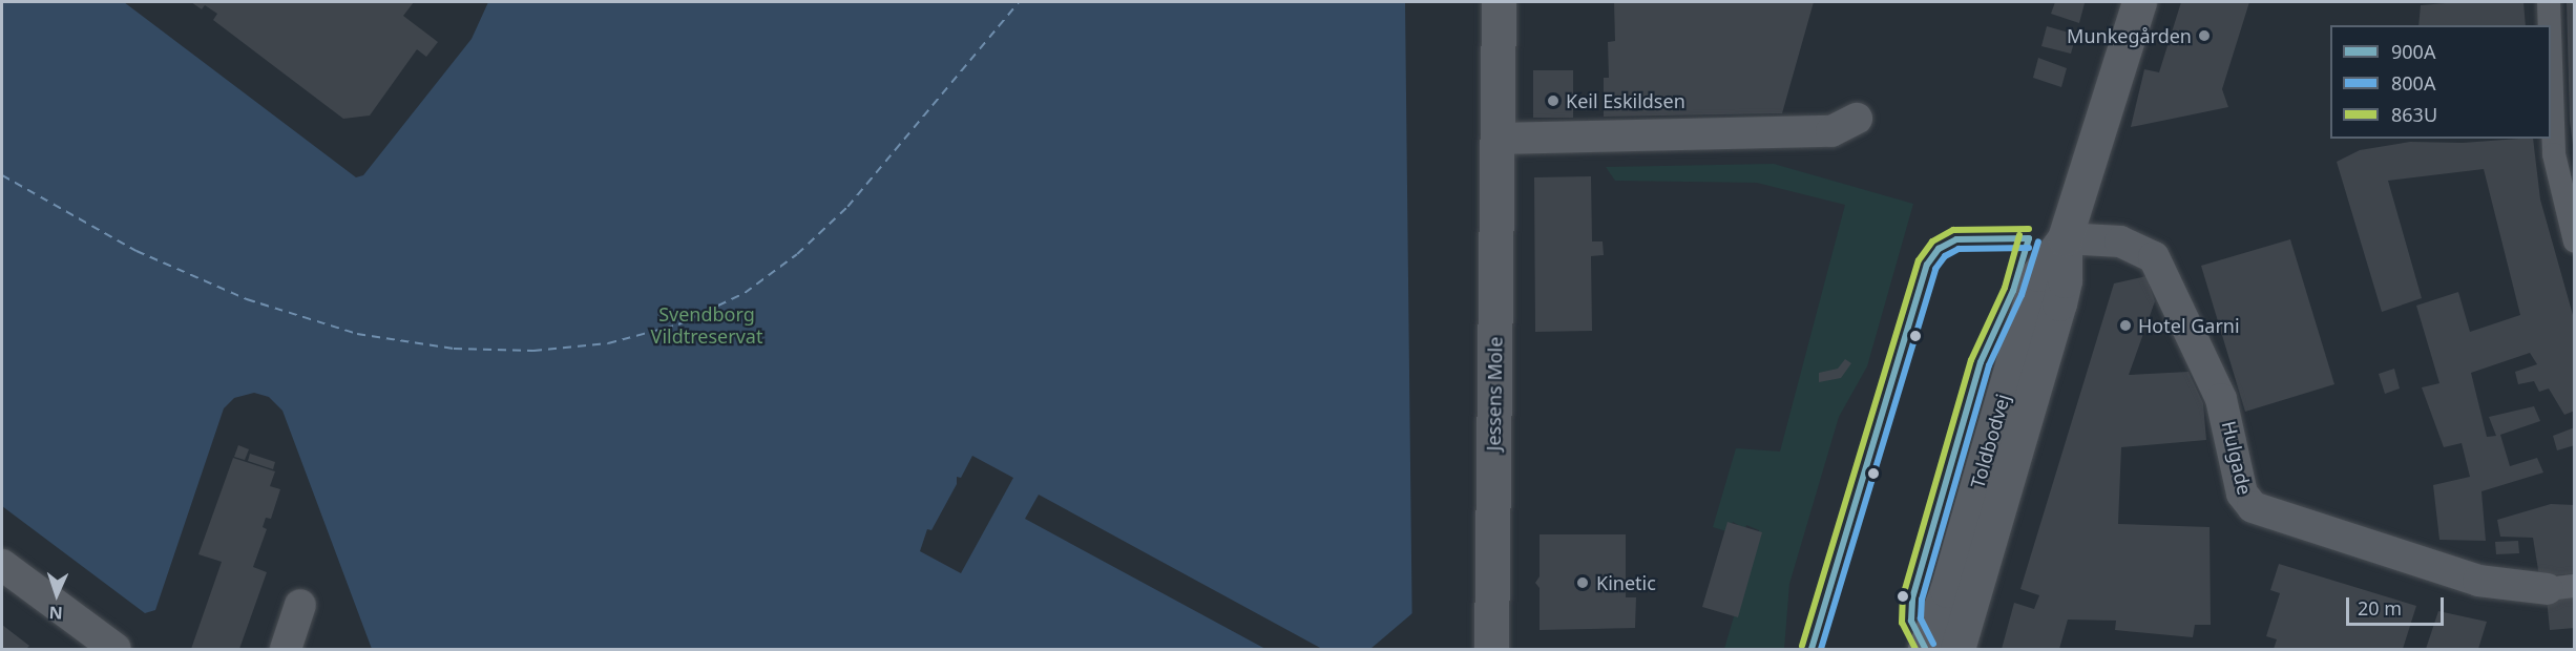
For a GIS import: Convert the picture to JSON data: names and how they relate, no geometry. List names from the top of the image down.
{
  "streets": {
    "street": ["Jessens Mole", "Toldbodvej", "Hulgade"]
  },
  "crossings": [
    ["Toldbodvej", "Hulgade"]
  ],
  "parks": ["Svendborg Vildtreservat"],
  "places": [
    "Munkegården",
    "Keil Eskildsen",
    "Hotel Garni",
    "Kinetic"
  ],
  "lines": ["transit line 863U", "transit line 900A", "transit line 800A"],
  "legend": ["900A", "800A", "863U"],
  "scale_bar": "20 m",
  "north": "bottom"
}
